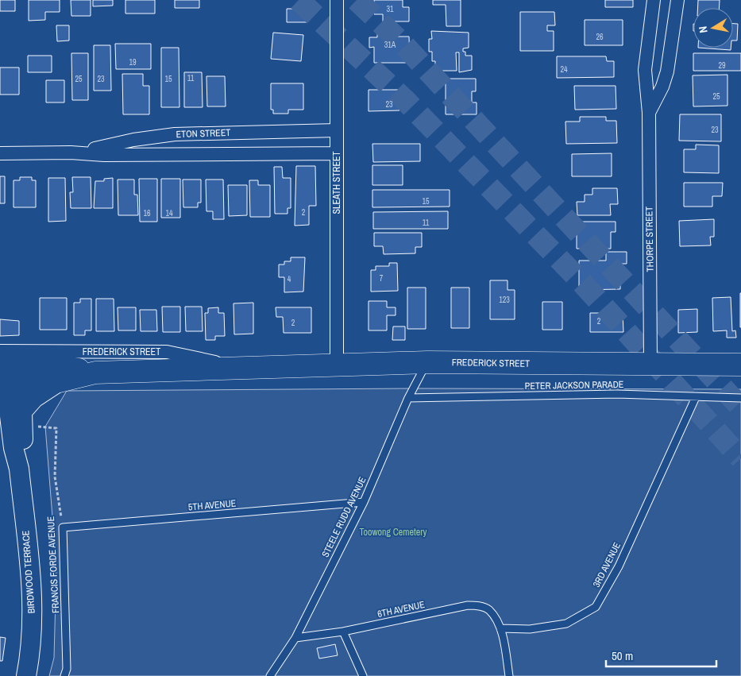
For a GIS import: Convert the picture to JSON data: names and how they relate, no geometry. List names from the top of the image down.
{
  "streets": {
    "highway": ["FREDERICK STREET"],
    "main road": ["BIRDWOOD TERRACE"],
    "street": ["ETON STREET", "SLEATH STREET", "THORPE STREET"],
    "lane": [
      "PETER JACKSON PARADE",
      "5TH AVENUE",
      "STEELE RUDD AVENUE",
      "FRANCIS FORDE AVENUE",
      "3RD AVENUE",
      "6TH AVENUE"
    ]
  },
  "crossings": [
    ["ETON STREET", "SLEATH STREET"],
    ["SLEATH STREET", "FREDERICK STREET"],
    ["THORPE STREET", "FREDERICK STREET"],
    ["FREDERICK STREET", "STEELE RUDD AVENUE"],
    ["FREDERICK STREET", "BIRDWOOD TERRACE"],
    ["PETER JACKSON PARADE", "STEELE RUDD AVENUE"],
    ["PETER JACKSON PARADE", "3RD AVENUE"],
    ["5TH AVENUE", "STEELE RUDD AVENUE"],
    ["5TH AVENUE", "FRANCIS FORDE AVENUE"],
    ["STEELE RUDD AVENUE", "6TH AVENUE"],
    ["3RD AVENUE", "6TH AVENUE"]
  ],
  "parks": ["Toowong Cemetery"],
  "house_numbers": [
    "31",
    "26",
    "31A",
    "19",
    "29",
    "24",
    "11",
    "25",
    "23",
    "15",
    "25",
    "23",
    "23",
    "15",
    "2",
    "16",
    "14",
    "11",
    "7",
    "4",
    "123",
    "2",
    "2"
  ],
  "scale_bar": "50 m",
  "north": "left"
}
